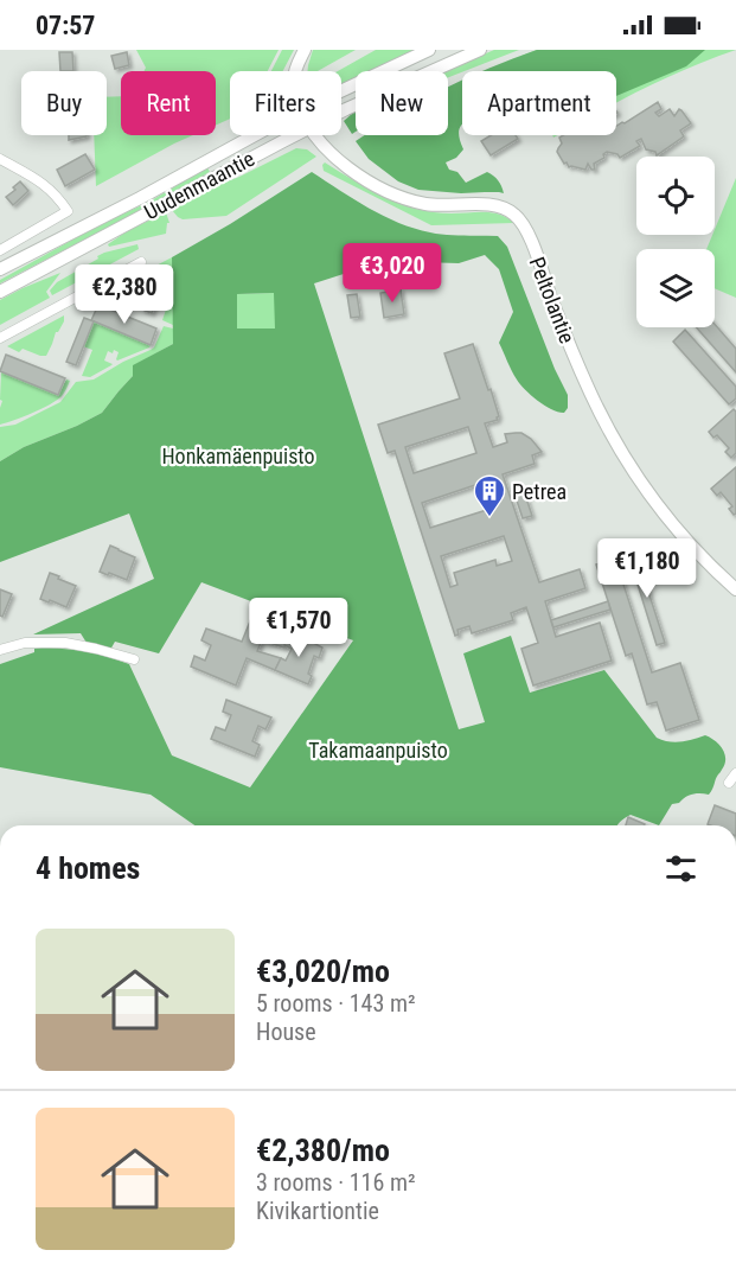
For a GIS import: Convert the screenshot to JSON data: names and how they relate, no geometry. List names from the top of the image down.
{
  "streets": {
    "main road": ["Uudenmaantie", "Peltolantie"]
  },
  "parks": ["Honkamäenpuisto", "Takamaanpuisto"],
  "places": {
    "building": ["Petrea"]
  },
  "page": {
    "status": "07:57",
    "chip": [
      "Buy",
      "Rent",
      "Filters",
      "New",
      "Apartment"
    ],
    "price": [
      "€3,020",
      "€2,380",
      "€1,180",
      "€1,570"
    ],
    "heading": "4 homes",
    "list": [
      {
        "name": "€3,020/mo",
        "note": "5 rooms · 143 m² · House"
      },
      {
        "name": "€2,380/mo",
        "note": "3 rooms · 116 m² · Kivikartiontie"
      }
    ]
  }
}
